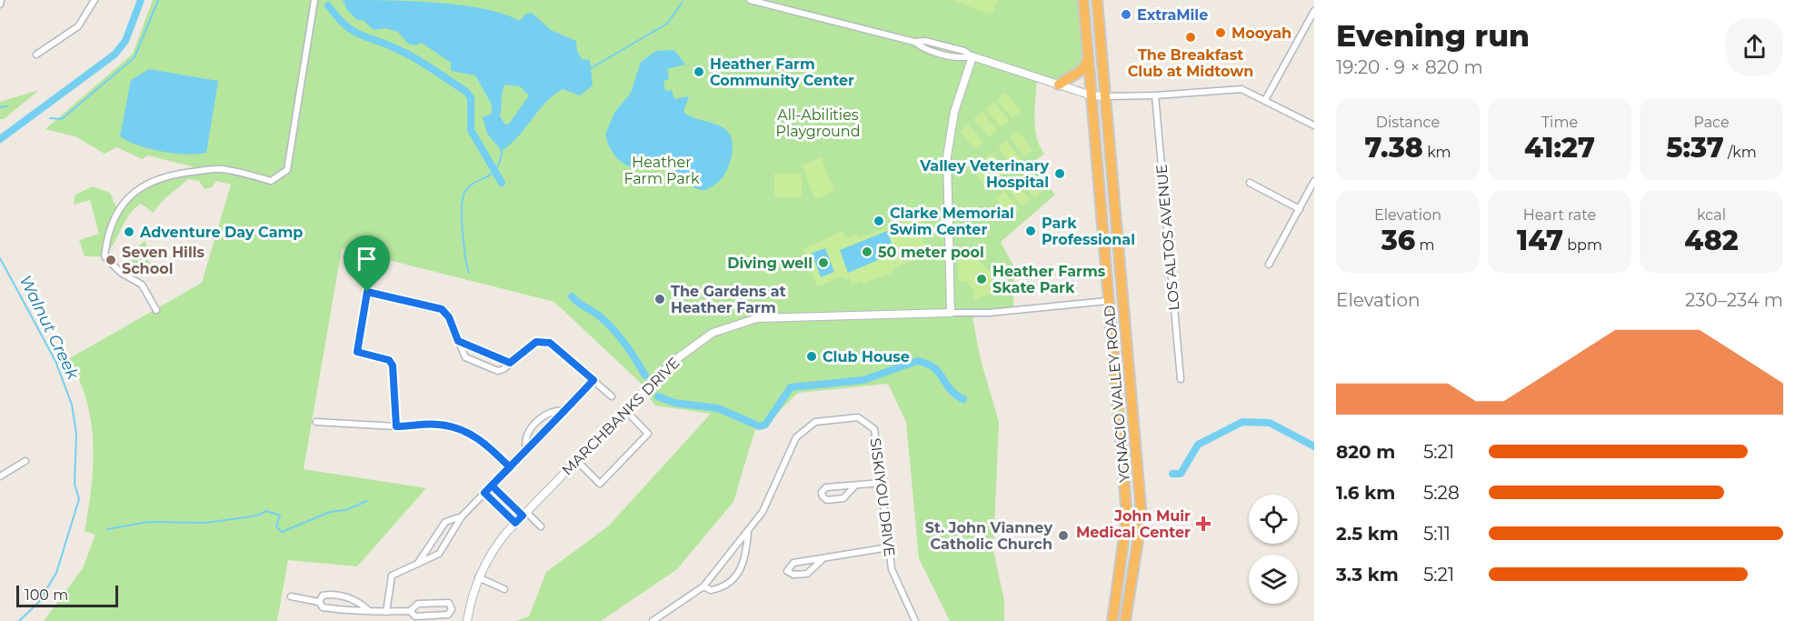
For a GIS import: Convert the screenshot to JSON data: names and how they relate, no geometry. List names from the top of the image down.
{
  "streets": {
    "highway": ["YGNACIO VALLEY ROAD"],
    "street": ["LOS ALTOS AVENUE", "MARCHBANKS DRIVE", "SISKIYOU DRIVE"]
  },
  "crossings": [
    ["YGNACIO VALLEY ROAD", "MARCHBANKS DRIVE"]
  ],
  "water": ["Walnut Creek"],
  "parks": ["All-Abilities Playground", "Heather Farm Park"],
  "places": {
    "other": [
      "ExtraMile",
      "Mooyah",
      "The Breakfast Club at Midtown",
      "Heather Farm Community Center",
      "Valley Veterinary Hospital",
      "Clarke Memorial Swim Center",
      "Park Professional",
      "Adventure Day Camp",
      "50 meter pool",
      "Seven Hills School",
      "Diving well",
      "Heather Farms Skate Park",
      "The Gardens at Heather Farm",
      "Club House",
      "St. John Vianney Catholic Church"
    ],
    "health": ["John Muir Medical Center"]
  },
  "scale_bar": "100 m",
  "page": {
    "heading": ["Evening run", "19:20 · 9 × 820 m"],
    "stats": [
      ["Distance", "7.38 km"],
      ["Time", "41:27"],
      ["Pace", "5:37 /km"],
      ["Elevation", "36 m"],
      ["Heart rate", "147 bpm"],
      ["kcal", "482"]
    ],
    "chart": ["Elevation", "230–234 m"],
    "list": [
      {
        "name": "820 m",
        "note": "5:21"
      },
      {
        "name": "1.6 km",
        "note": "5:28"
      },
      {
        "name": "2.5 km",
        "note": "5:11"
      },
      {
        "name": "3.3 km",
        "note": "5:21"
      }
    ],
    "scale": "100 m"
  }
}
